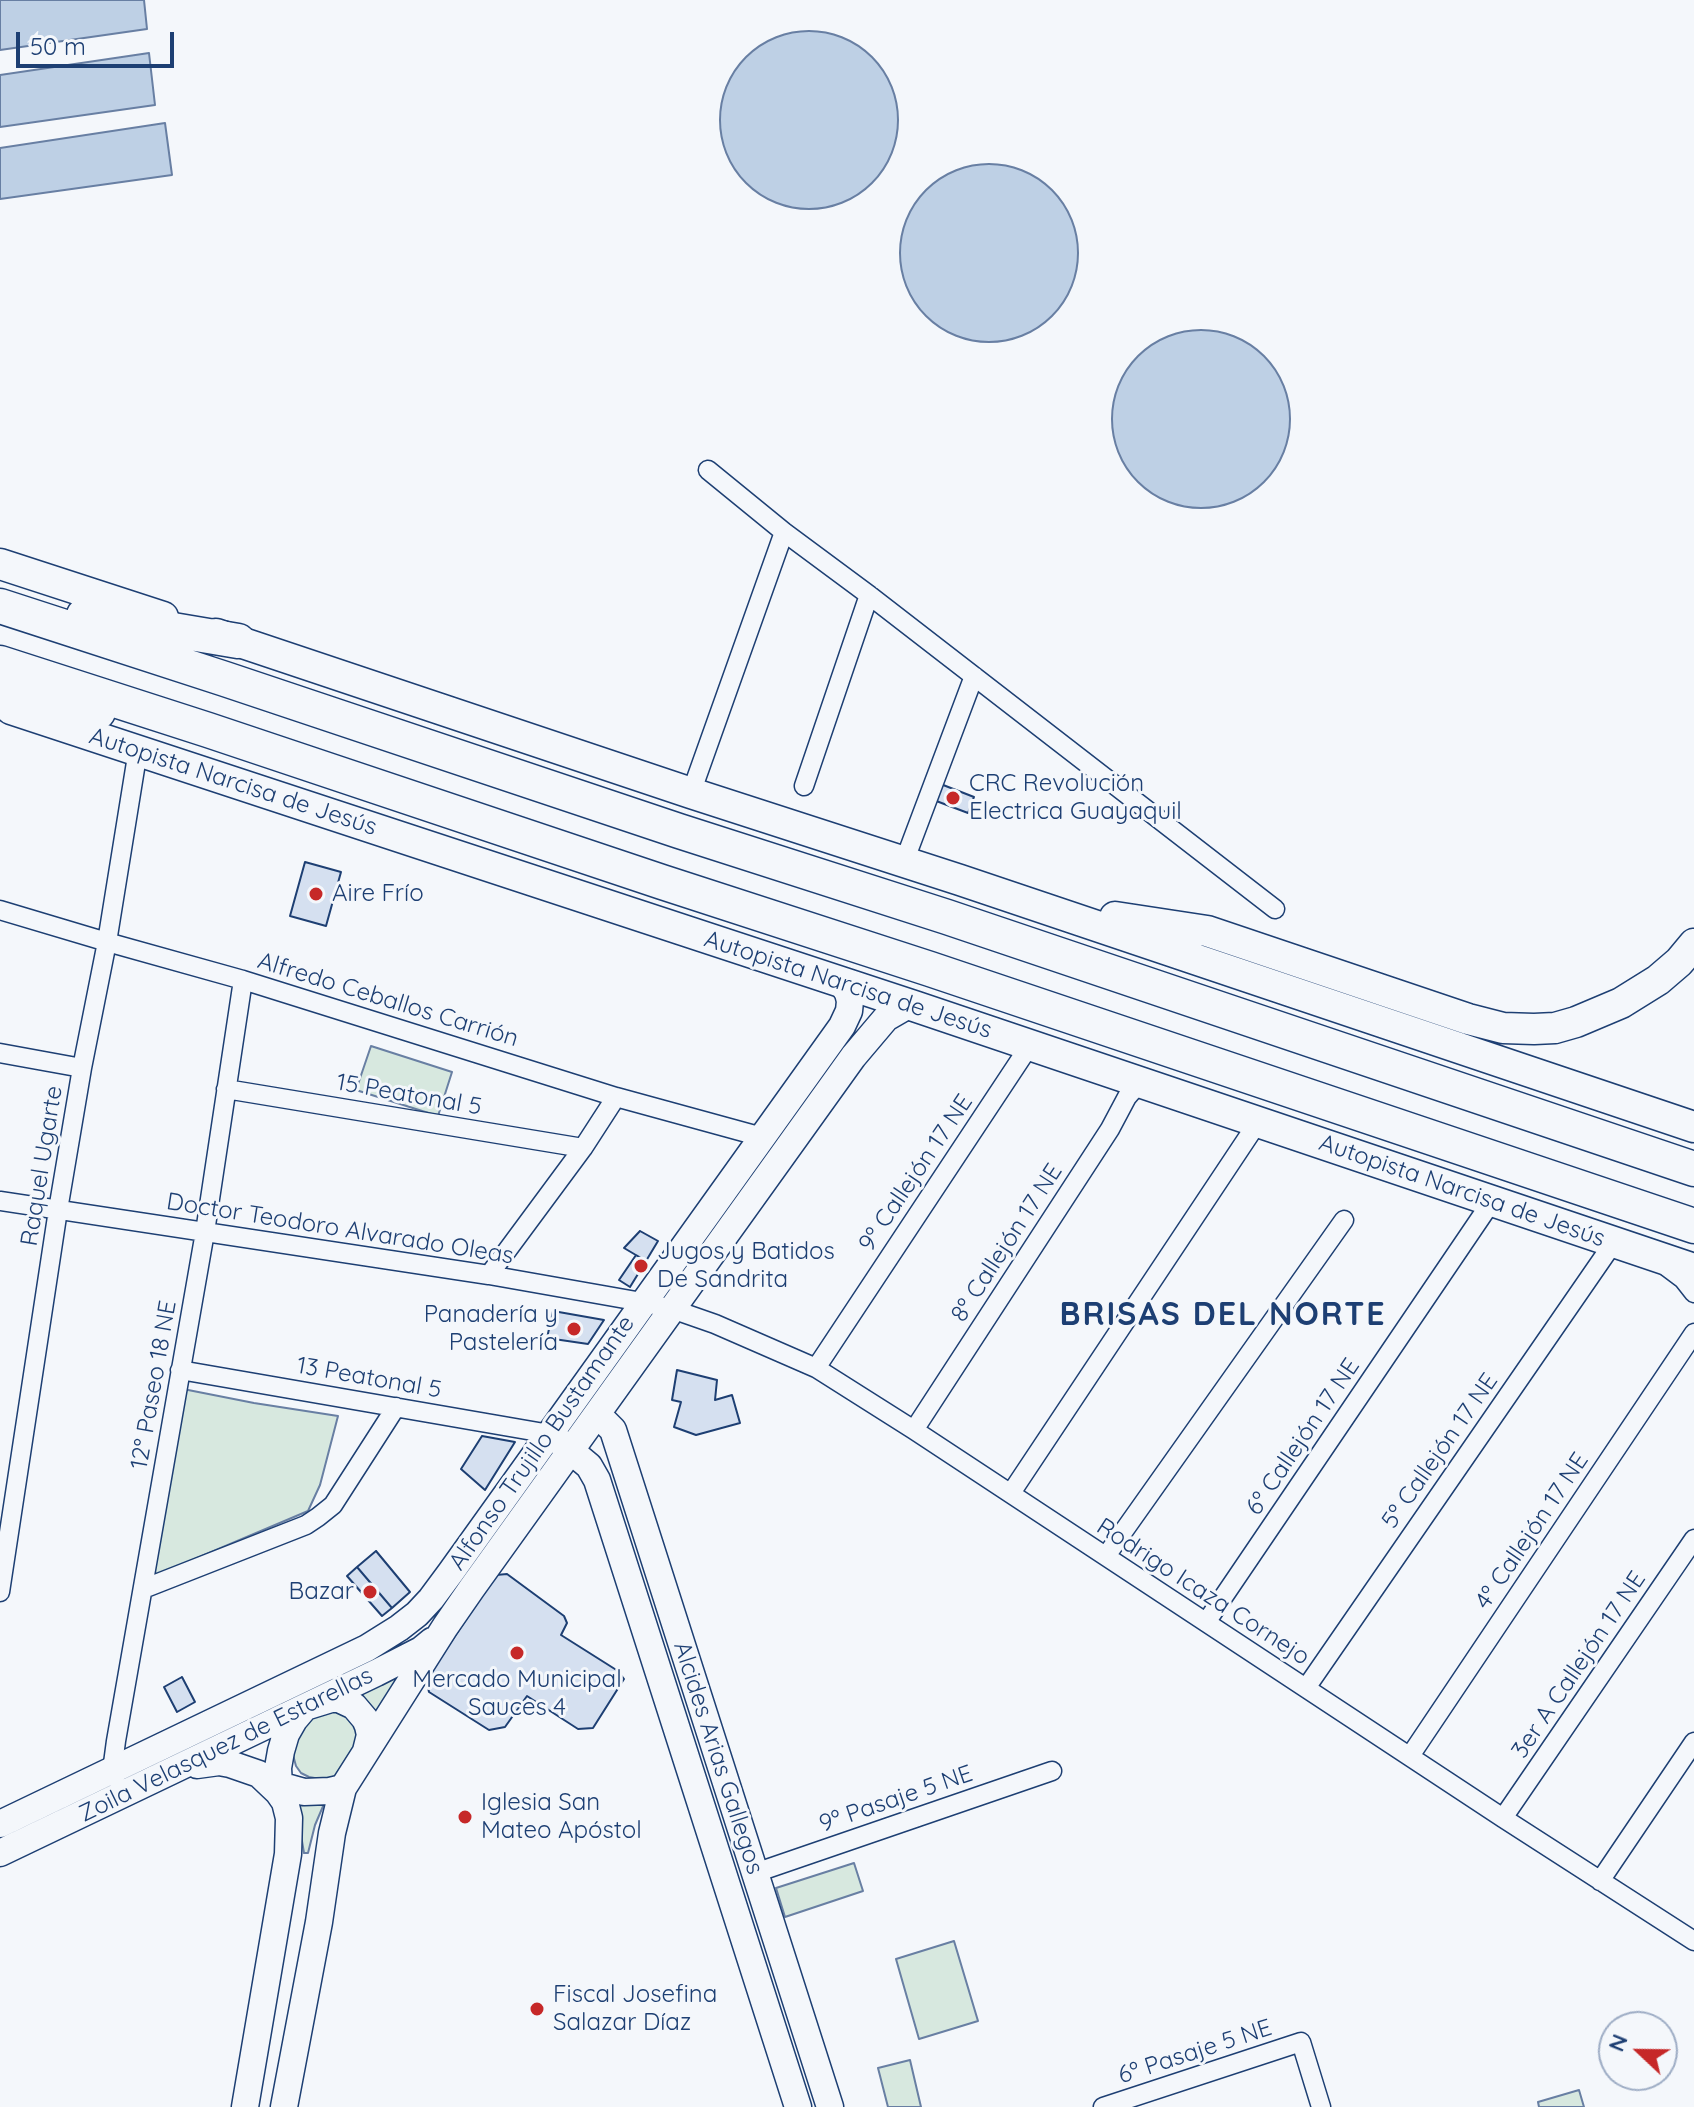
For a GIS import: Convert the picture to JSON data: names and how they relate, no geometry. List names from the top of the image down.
{
  "streets": {
    "highway": ["Autopista Narcisa de Jesús"],
    "street": [
      "Alfredo Ceballos Carrión",
      "15 Peatonal 5",
      "Raquel Ugarte",
      "9º Callejón 17 NE",
      "Doctor Teodoro Alvarado Oleas",
      "8º Callejón 17 NE",
      "13 Peatonal 5",
      "12° Paseo 18 NE",
      "6º Callejón 17 NE",
      "Alfonso Trujillo Bustamante",
      "5º Callejón 17 NE",
      "4º Callejón 17 NE",
      "Rodrigo Icaza Cornejo",
      "3er A Callejón 17 NE",
      "Zoila Velasquez de Estarellas",
      "Alcides Arias Gallegos",
      "9º Pasaje 5 NE",
      "6º Pasaje 5 NE"
    ]
  },
  "crossings": [
    ["Autopista Narcisa de Jesús", "Raquel Ugarte"],
    ["Autopista Narcisa de Jesús", "9º Callejón 17 NE"],
    ["Autopista Narcisa de Jesús", "8º Callejón 17 NE"],
    ["Autopista Narcisa de Jesús", "6º Callejón 17 NE"],
    ["Autopista Narcisa de Jesús", "Alfonso Trujillo Bustamante"],
    ["Autopista Narcisa de Jesús", "5º Callejón 17 NE"],
    ["Alfredo Ceballos Carrión", "Raquel Ugarte"],
    ["Alfredo Ceballos Carrión", "12° Paseo 18 NE"],
    ["Alfredo Ceballos Carrión", "Alfonso Trujillo Bustamante"],
    ["15 Peatonal 5", "12° Paseo 18 NE"],
    ["Raquel Ugarte", "Doctor Teodoro Alvarado Oleas"],
    ["9º Callejón 17 NE", "Rodrigo Icaza Cornejo"],
    ["Doctor Teodoro Alvarado Oleas", "12° Paseo 18 NE"],
    ["Doctor Teodoro Alvarado Oleas", "Alfonso Trujillo Bustamante"],
    ["Doctor Teodoro Alvarado Oleas", "Rodrigo Icaza Cornejo"],
    ["8º Callejón 17 NE", "Rodrigo Icaza Cornejo"],
    ["13 Peatonal 5", "12° Paseo 18 NE"],
    ["13 Peatonal 5", "Alfonso Trujillo Bustamante"],
    ["13 Peatonal 5", "Alcides Arias Gallegos"],
    ["12° Paseo 18 NE", "Zoila Velasquez de Estarellas"],
    ["6º Callejón 17 NE", "Rodrigo Icaza Cornejo"],
    ["Alfonso Trujillo Bustamante", "Rodrigo Icaza Cornejo"],
    ["Alfonso Trujillo Bustamante", "Zoila Velasquez de Estarellas"],
    ["Alfonso Trujillo Bustamante", "Alcides Arias Gallegos"],
    ["5º Callejón 17 NE", "Rodrigo Icaza Cornejo"],
    ["4º Callejón 17 NE", "Rodrigo Icaza Cornejo"],
    ["Rodrigo Icaza Cornejo", "3er A Callejón 17 NE"],
    ["Alcides Arias Gallegos", "9º Pasaje 5 NE"]
  ],
  "districts": ["BRISAS DEL NORTE"],
  "places": [
    "CRC Revolución Electrica Guayaquil",
    "Aire Frío",
    "Jugos y Batidos De Sandrita",
    "Panadería y Pastelería",
    "Bazar",
    "Mercado Municipal Sauces 4",
    "Iglesia San Mateo Apóstol",
    "Fiscal Josefina Salazar Díaz"
  ],
  "scale_bar": "50 m",
  "north": "left"
}
